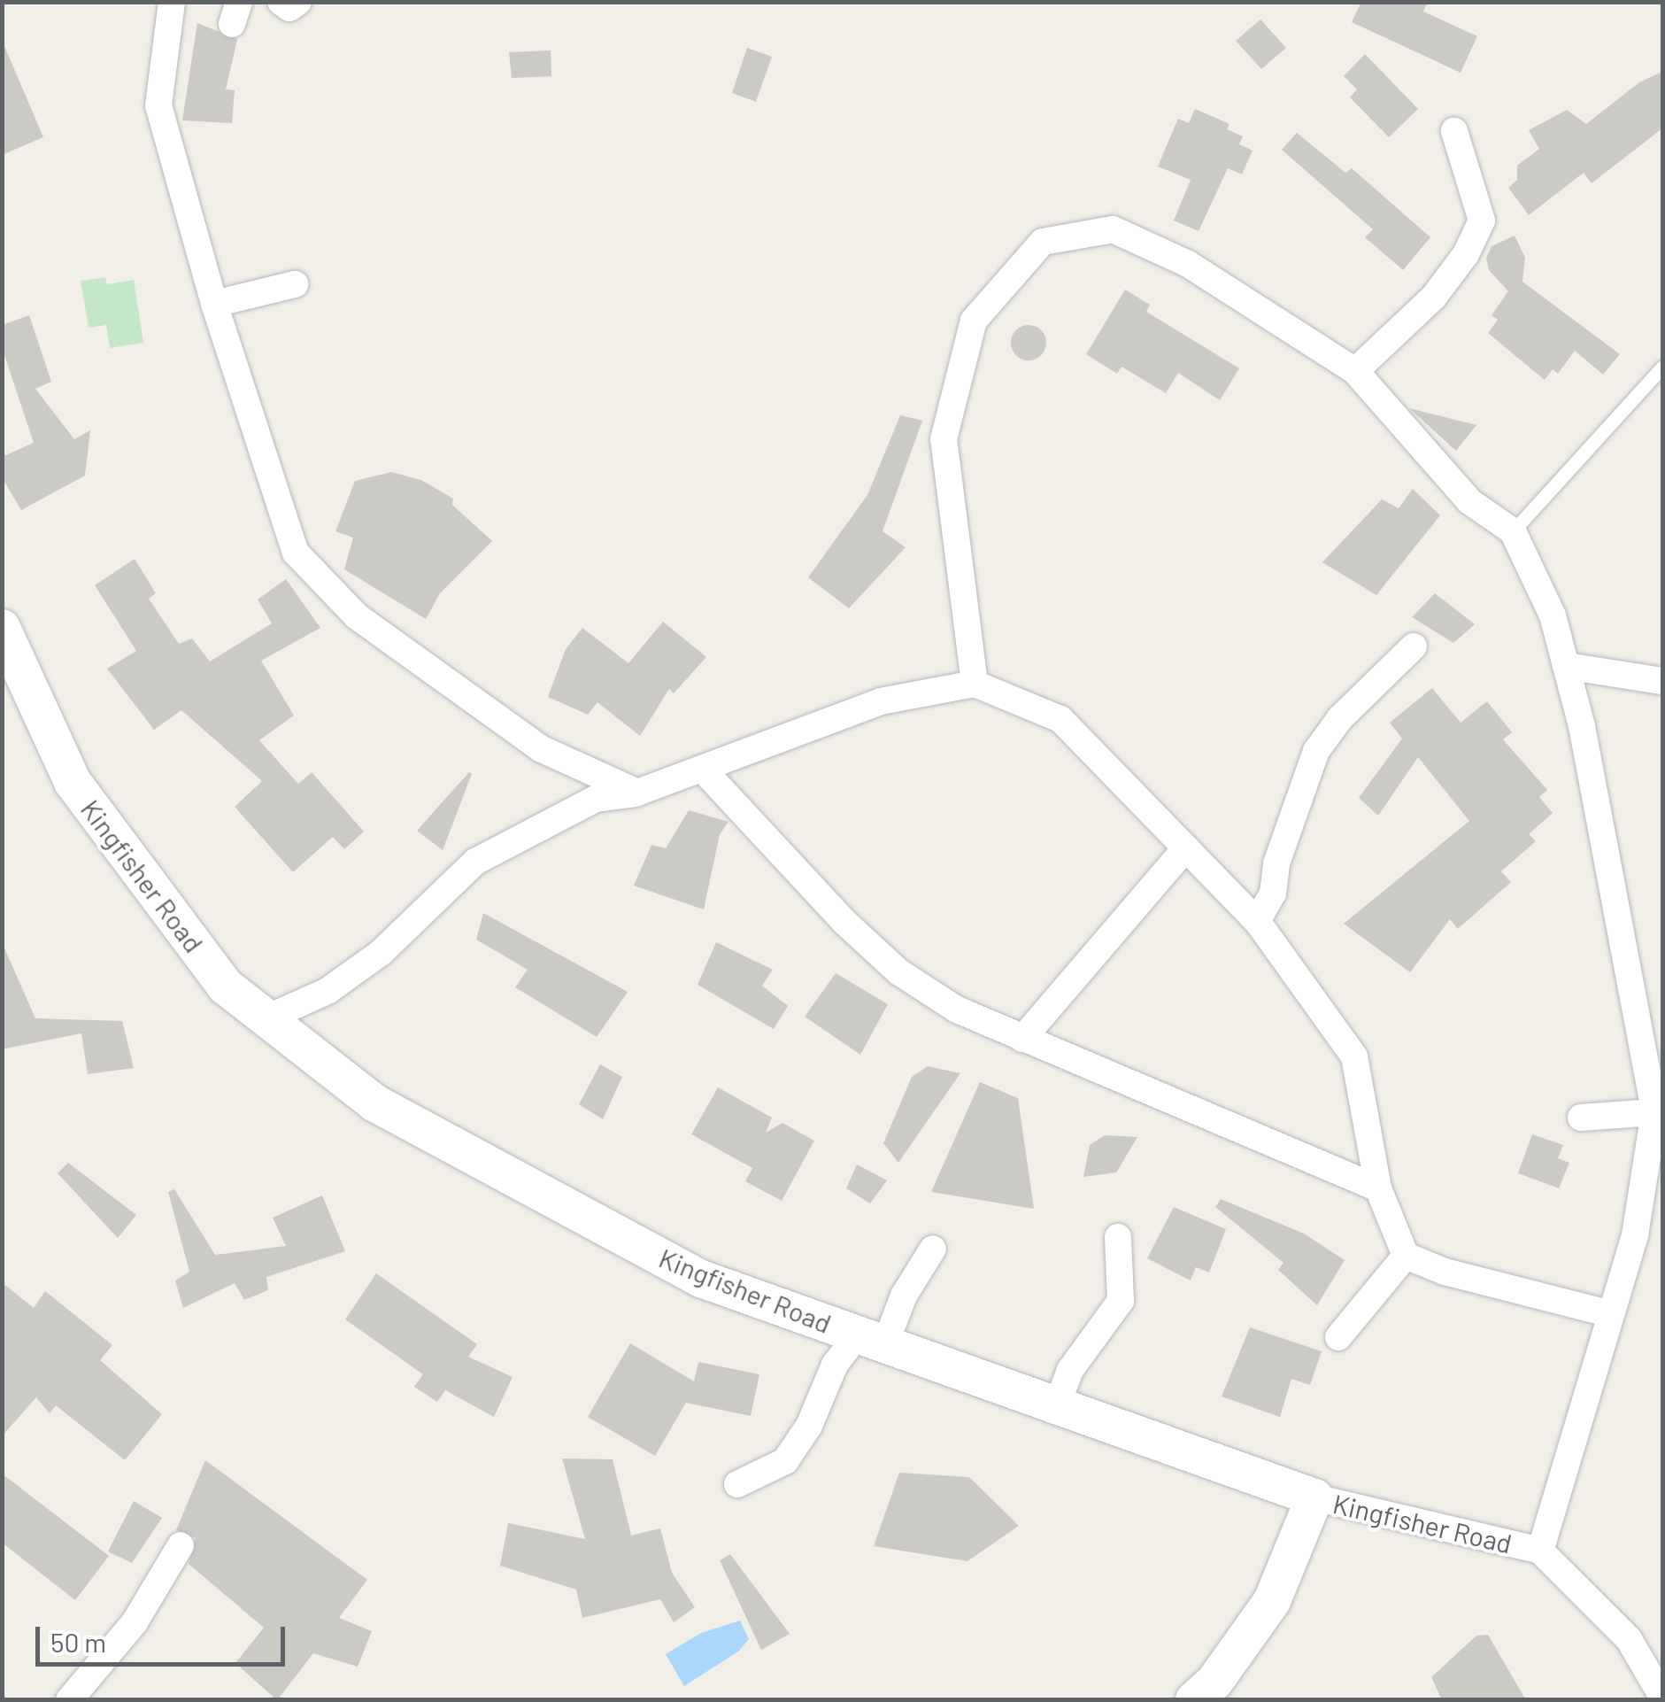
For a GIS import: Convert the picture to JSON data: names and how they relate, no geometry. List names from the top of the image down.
{
  "streets": {
    "street": ["Kingfisher Road"]
  },
  "scale_bar": "50 m"
}
